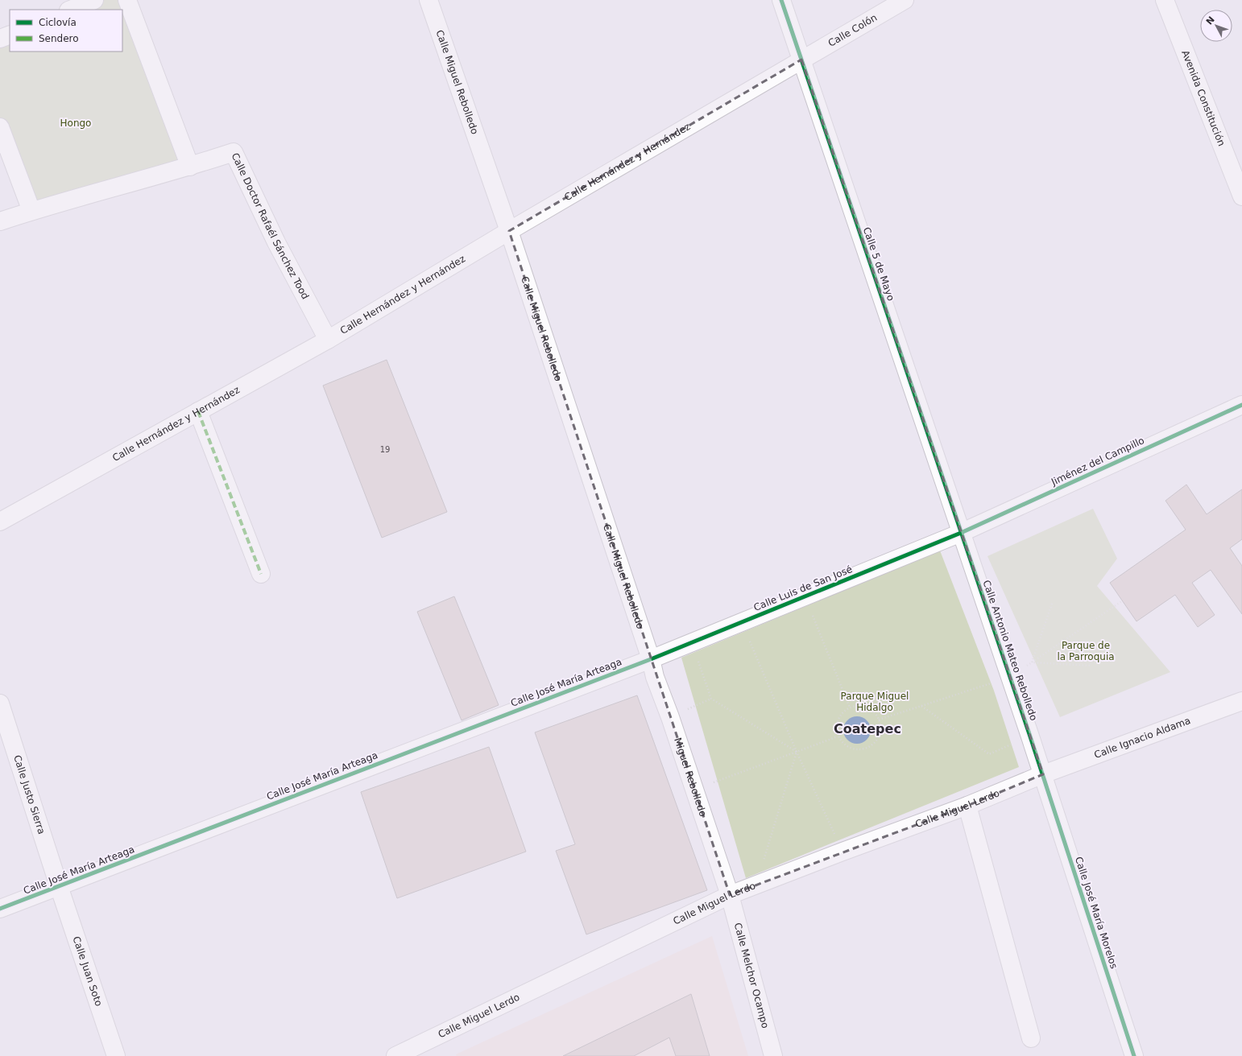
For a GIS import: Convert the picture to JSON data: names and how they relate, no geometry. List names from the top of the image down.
{
  "streets": {
    "street": [
      "Calle Colón",
      "Calle Miguel Rebolledo",
      "Avenida Constitución",
      "Calle Hernández y Hernández",
      "Calle Doctor Rafaél Sánchez Tood",
      "Calle 5 de Mayo",
      "Jiménez del Campillo",
      "Calle Luis de San José",
      "Calle Antonio Mateo Rebolledo",
      "Calle José María Arteaga",
      "Calle Ignacio Aldama",
      "Miguel Rebolledo",
      "Calle Justo Sierra",
      "Calle Miguel Lerdo",
      "Calle José María Morelos",
      "Calle Juan Soto",
      "Calle Melchor Ocampo"
    ]
  },
  "crossings": [
    ["Calle Colón", "Calle Hernández y Hernández"],
    ["Calle Colón", "Calle 5 de Mayo"],
    ["Calle Miguel Rebolledo", "Calle Hernández y Hernández"],
    ["Calle Miguel Rebolledo", "Calle Luis de San José"],
    ["Calle Miguel Rebolledo", "Calle José María Arteaga"],
    ["Calle Miguel Rebolledo", "Miguel Rebolledo"],
    ["Calle Hernández y Hernández", "Calle Doctor Rafaél Sánchez Tood"],
    ["Calle Hernández y Hernández", "Calle 5 de Mayo"],
    ["Calle 5 de Mayo", "Jiménez del Campillo"],
    ["Calle 5 de Mayo", "Calle Luis de San José"],
    ["Calle 5 de Mayo", "Calle Antonio Mateo Rebolledo"],
    ["Jiménez del Campillo", "Calle Luis de San José"],
    ["Jiménez del Campillo", "Calle Antonio Mateo Rebolledo"],
    ["Calle Luis de San José", "Calle Antonio Mateo Rebolledo"],
    ["Calle Luis de San José", "Calle José María Arteaga"],
    ["Calle Luis de San José", "Miguel Rebolledo"],
    ["Calle Antonio Mateo Rebolledo", "Calle Ignacio Aldama"],
    ["Calle Antonio Mateo Rebolledo", "Calle Miguel Lerdo"],
    ["Calle Antonio Mateo Rebolledo", "Calle José María Morelos"],
    ["Calle José María Arteaga", "Miguel Rebolledo"],
    ["Calle José María Arteaga", "Calle Justo Sierra"],
    ["Calle José María Arteaga", "Calle Juan Soto"],
    ["Calle Ignacio Aldama", "Calle Miguel Lerdo"],
    ["Calle Ignacio Aldama", "Calle José María Morelos"],
    ["Miguel Rebolledo", "Calle Miguel Lerdo"],
    ["Miguel Rebolledo", "Calle Melchor Ocampo"],
    ["Calle Justo Sierra", "Calle Juan Soto"],
    ["Calle Miguel Lerdo", "Calle José María Morelos"],
    ["Calle Miguel Lerdo", "Calle Melchor Ocampo"]
  ],
  "districts": ["Coatepec"],
  "parks": ["Hongo", "Parque de la Parroquia", "Parque Miguel Hidalgo"],
  "house_numbers": ["19"],
  "legend": ["Ciclovía", "Sendero"],
  "north": "top left"
}
